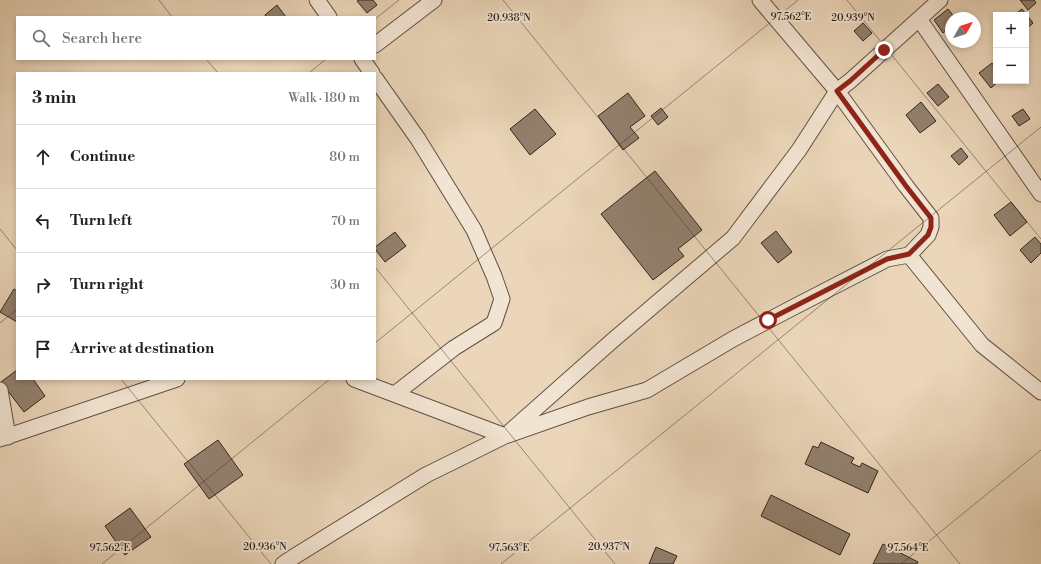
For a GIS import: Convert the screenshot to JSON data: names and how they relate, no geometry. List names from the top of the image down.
{
  "north": "top right",
  "page": {
    "map_buttons": ["+", "−"],
    "search": "Search here",
    "heading": ["3 min", "Walk · 180 m"],
    "list": [
      ["Continue", "80 m"],
      ["Turn left", "70 m"],
      ["Turn right", "30 m"],
      "Arrive at destination"
    ]
  },
  "coordinates": [
    "97.562°E",
    "20.938°N",
    "20.939°N",
    "20.936°N",
    "20.937°N",
    "97.563°E",
    "97.564°E"
  ]
}
